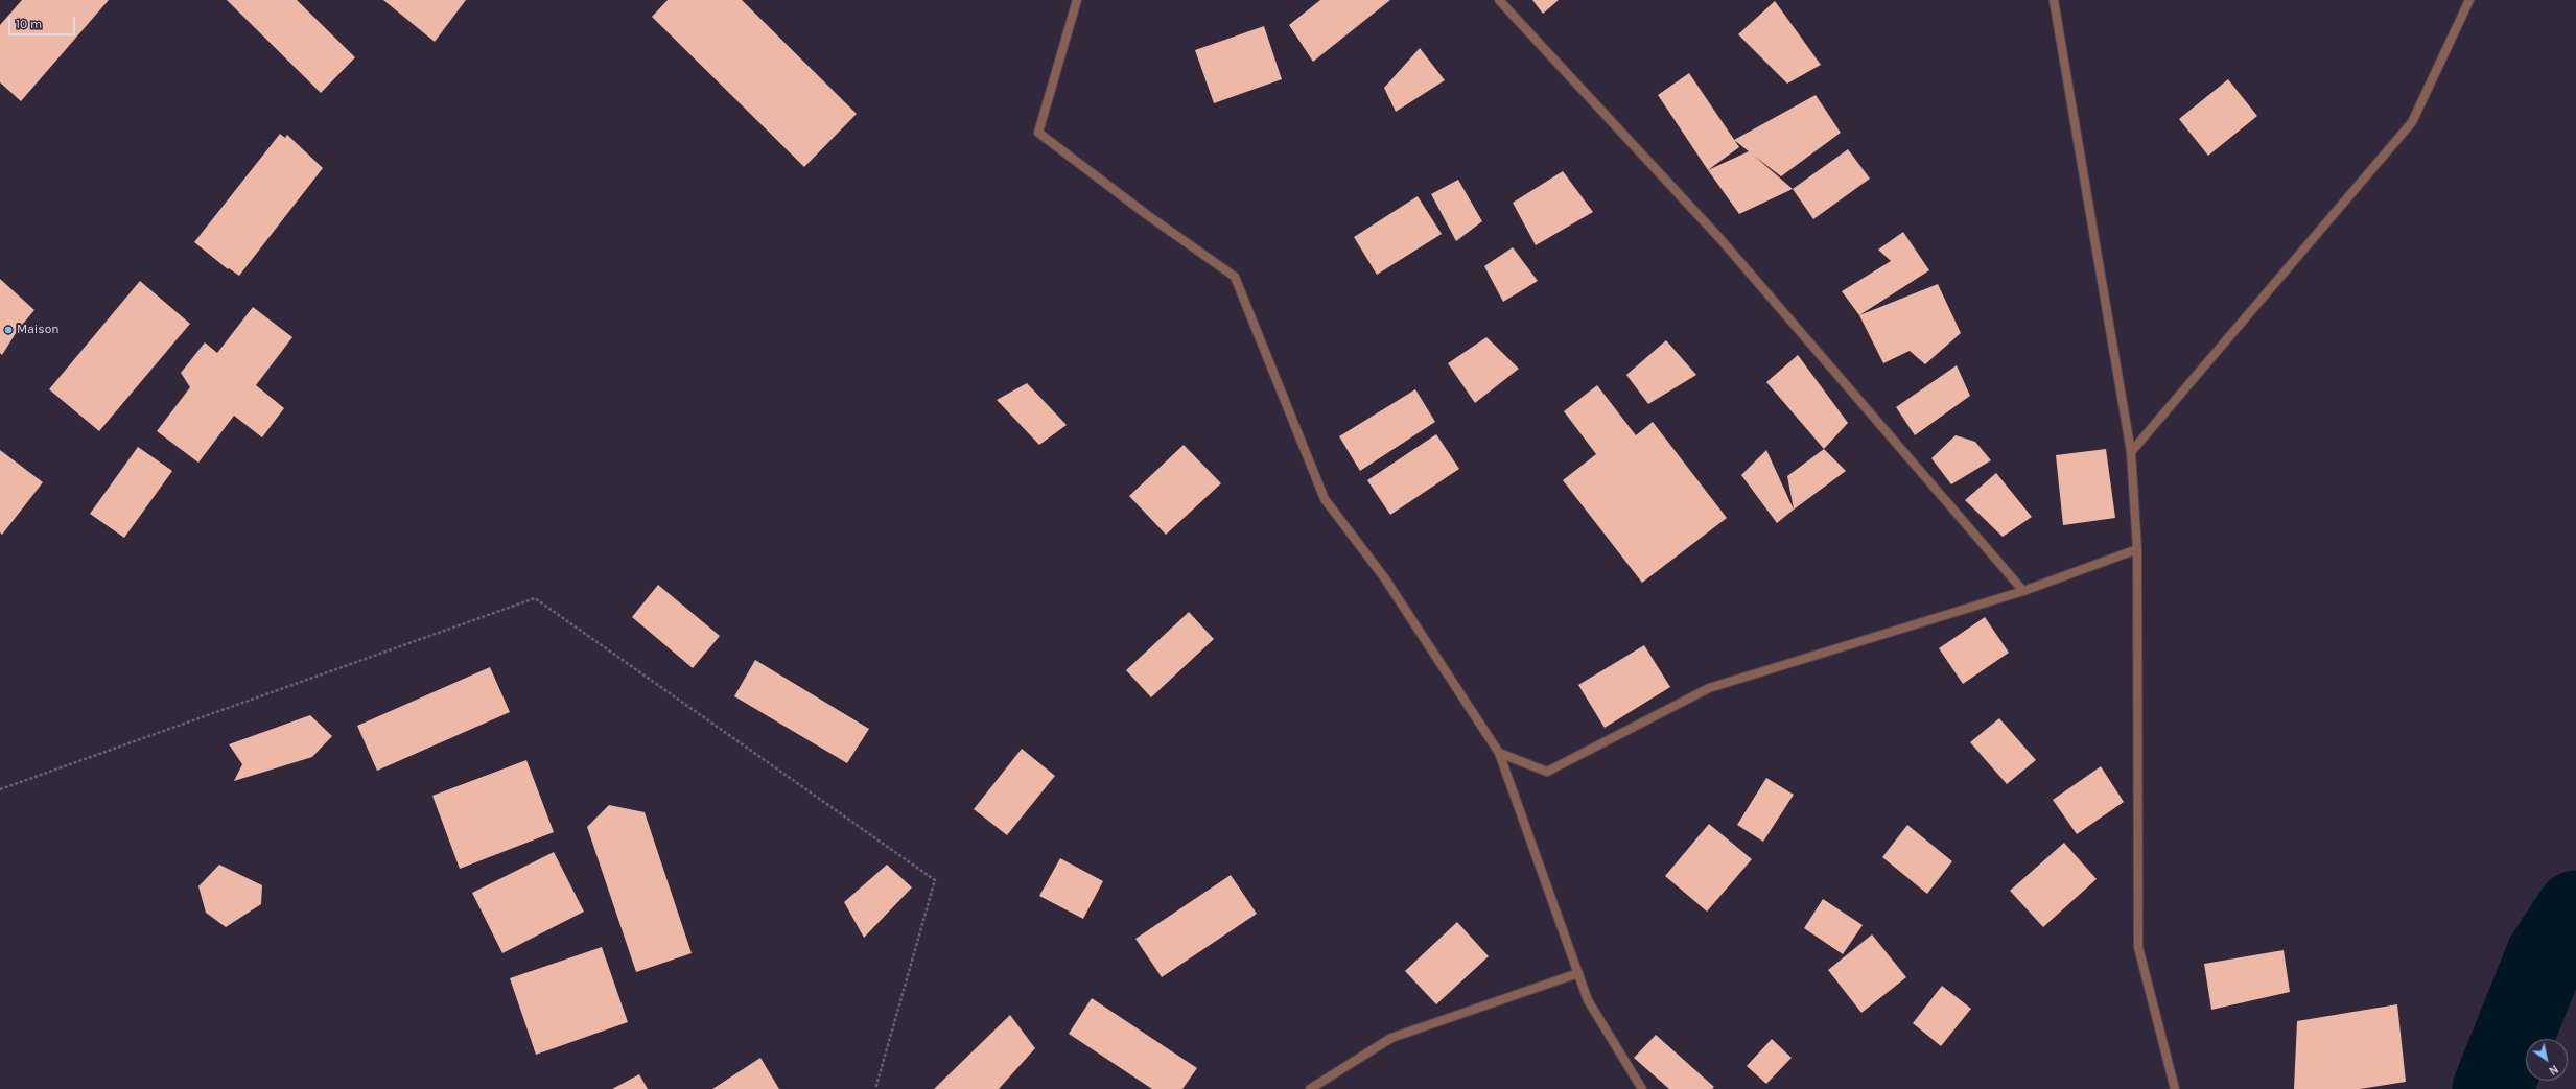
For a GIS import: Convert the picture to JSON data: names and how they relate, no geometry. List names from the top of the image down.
{
  "places": ["Maison"],
  "scale_bar": "10 m",
  "north": "bottom right"
}
